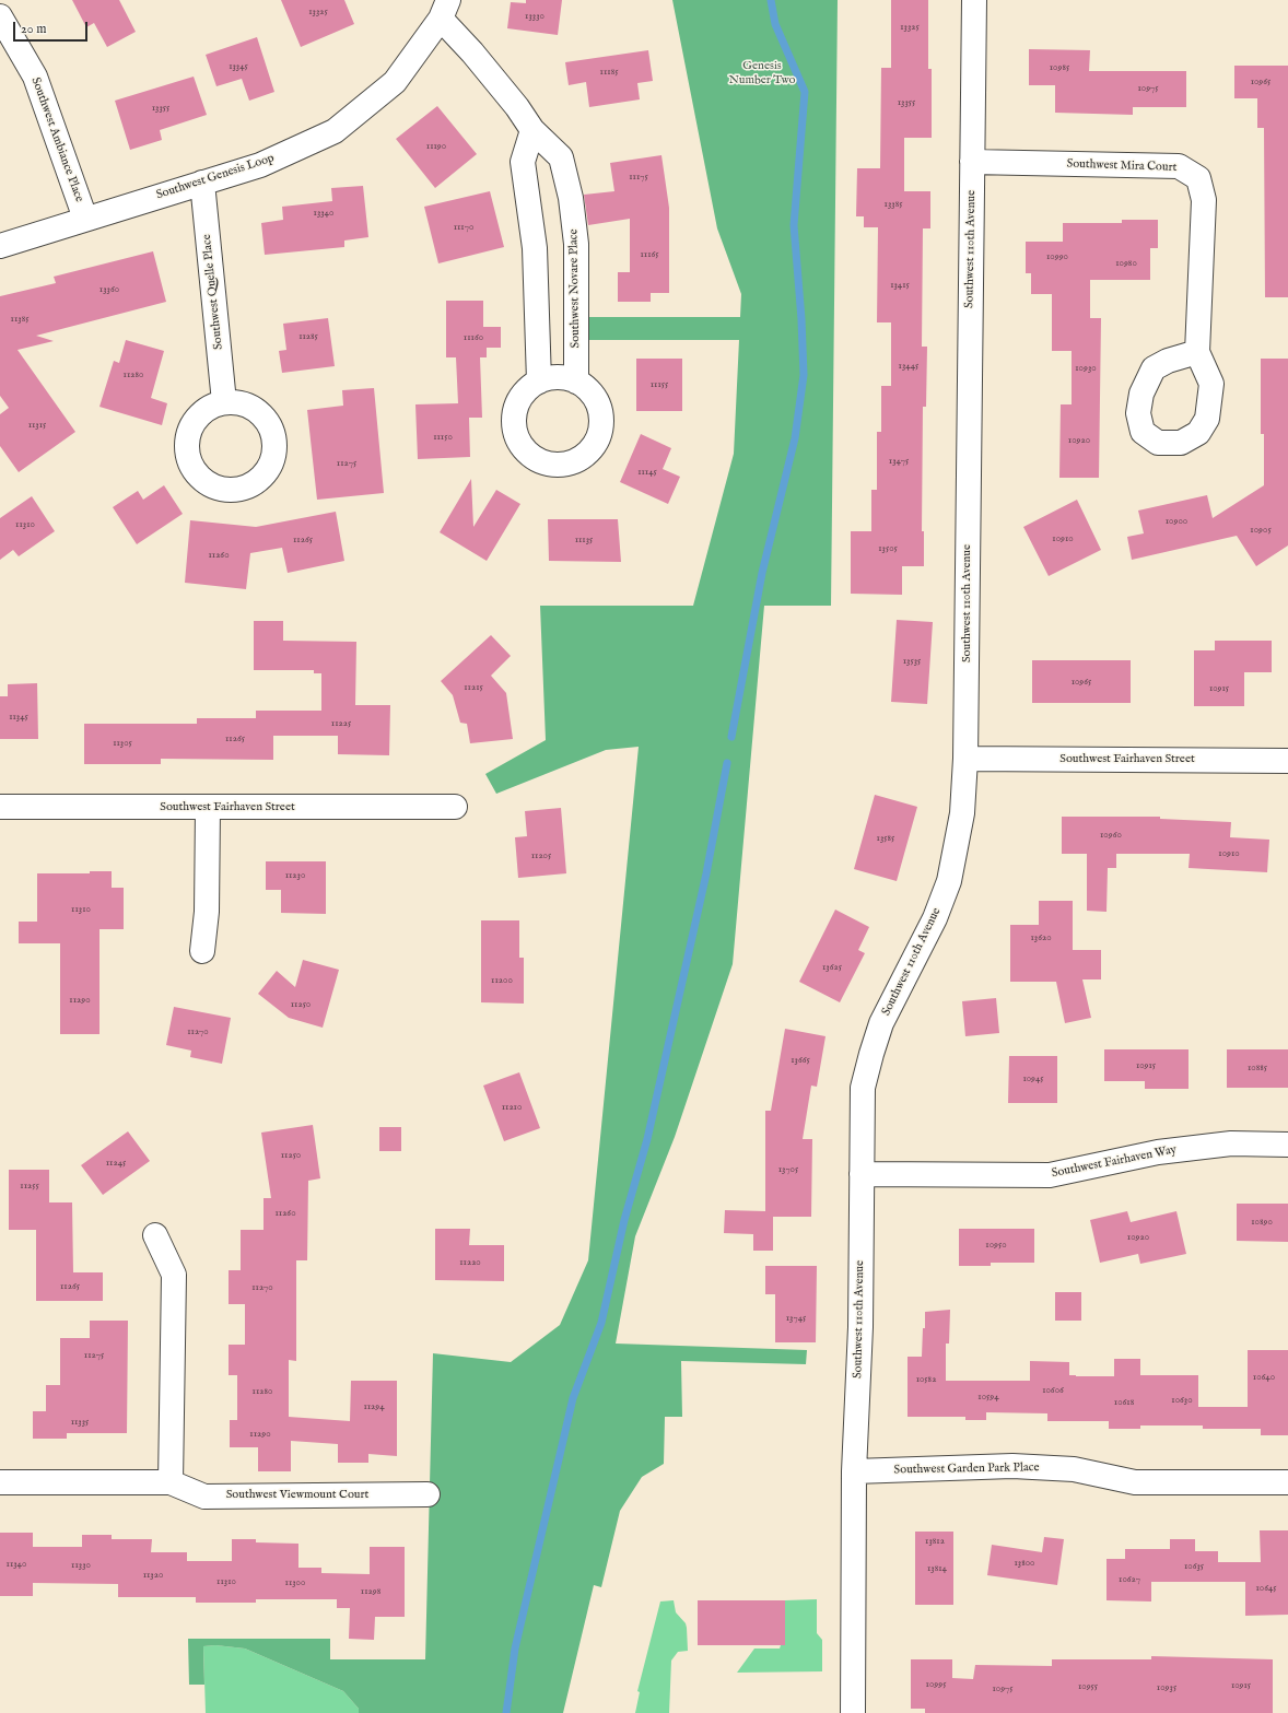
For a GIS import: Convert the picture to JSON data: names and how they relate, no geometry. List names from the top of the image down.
{
  "streets": {
    "street": [
      "Southwest Ambiance Place",
      "Southwest Mira Court",
      "Southwest Genesis Loop",
      "Southwest 110th Avenue",
      "Southwest Novare Place",
      "Southwest Quelle Place",
      "Southwest Fairhaven Street",
      "Southwest Fairhaven Way",
      "Southwest Garden Park Place",
      "Southwest Viewmount Court"
    ]
  },
  "crossings": [
    ["Southwest Ambiance Place", "Southwest Genesis Loop"],
    ["Southwest Mira Court", "Southwest 110th Avenue"],
    ["Southwest Genesis Loop", "Southwest Novare Place"],
    ["Southwest Genesis Loop", "Southwest Quelle Place"],
    ["Southwest 110th Avenue", "Southwest Fairhaven Street"],
    ["Southwest 110th Avenue", "Southwest Fairhaven Way"],
    ["Southwest 110th Avenue", "Southwest Garden Park Place"]
  ],
  "parks": ["Genesis Number Two"],
  "house_numbers": [
    "13325",
    "13330",
    "13325",
    "13345",
    "10985",
    "11185",
    "10965",
    "10975",
    "13355",
    "13355",
    "11190",
    "11175",
    "13385",
    "13340",
    "11170",
    "11165",
    "10990",
    "10980",
    "13415",
    "13360",
    "11385",
    "11285",
    "11160",
    "13445",
    "10930",
    "11280",
    "11155",
    "11315",
    "11150",
    "10920",
    "13475",
    "11275",
    "11145",
    "10900",
    "11310",
    "10905",
    "10910",
    "11265",
    "11135",
    "13505",
    "11260",
    "13535",
    "10965",
    "11215",
    "10915",
    "11345",
    "11225",
    "11265",
    "11305",
    "10960",
    "13585",
    "10910",
    "11205",
    "11230",
    "11310",
    "13620",
    "13625",
    "11200",
    "11290",
    "11250",
    "11270",
    "13665",
    "10915",
    "10885",
    "10945",
    "11210",
    "11250",
    "11245",
    "13705",
    "11255",
    "11260",
    "10890",
    "10920",
    "10950",
    "11220",
    "11265",
    "11270",
    "13745",
    "11275",
    "10640",
    "10582",
    "10606",
    "11280",
    "10594",
    "10630",
    "10618",
    "11294",
    "11335",
    "11290",
    "13812",
    "13800",
    "11340",
    "11330",
    "10635",
    "13814",
    "11320",
    "10627",
    "11310",
    "11300",
    "10645",
    "11298",
    "10995",
    "10915",
    "10955",
    "10935",
    "10975"
  ],
  "scale_bar": "20 m"
}
